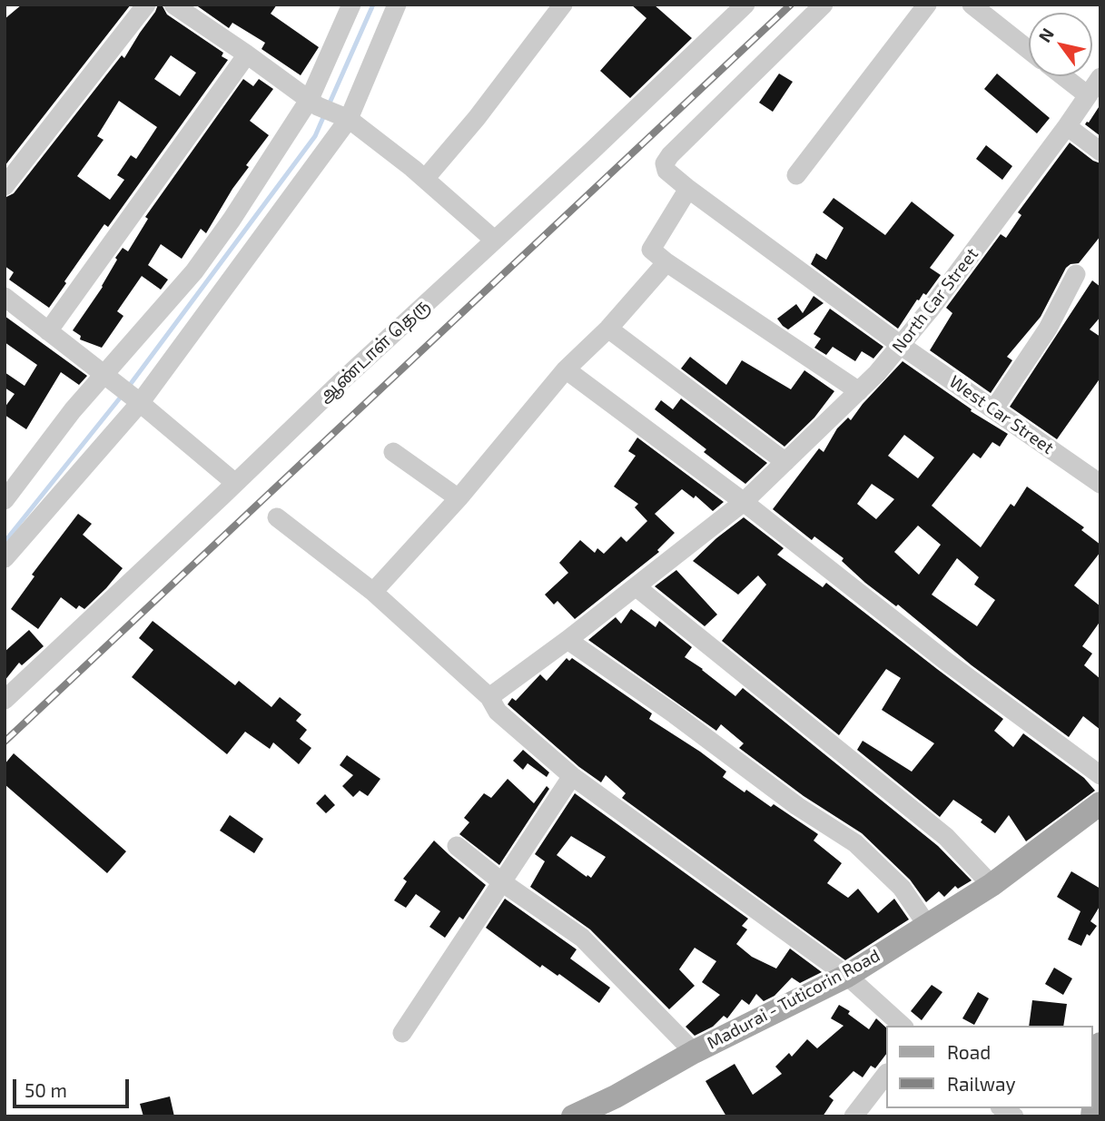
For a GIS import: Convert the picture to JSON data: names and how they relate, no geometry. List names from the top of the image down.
{
  "streets": {
    "main road": ["Madurai - Tuticorin Road"],
    "street": ["North Car Street", "ஆண்டாள் தெரு", "West Car Street"]
  },
  "crossings": [
    ["North Car Street", "West Car Street"]
  ],
  "legend": ["Road", "Railway"],
  "scale_bar": "50 m",
  "north": "top left"
}
